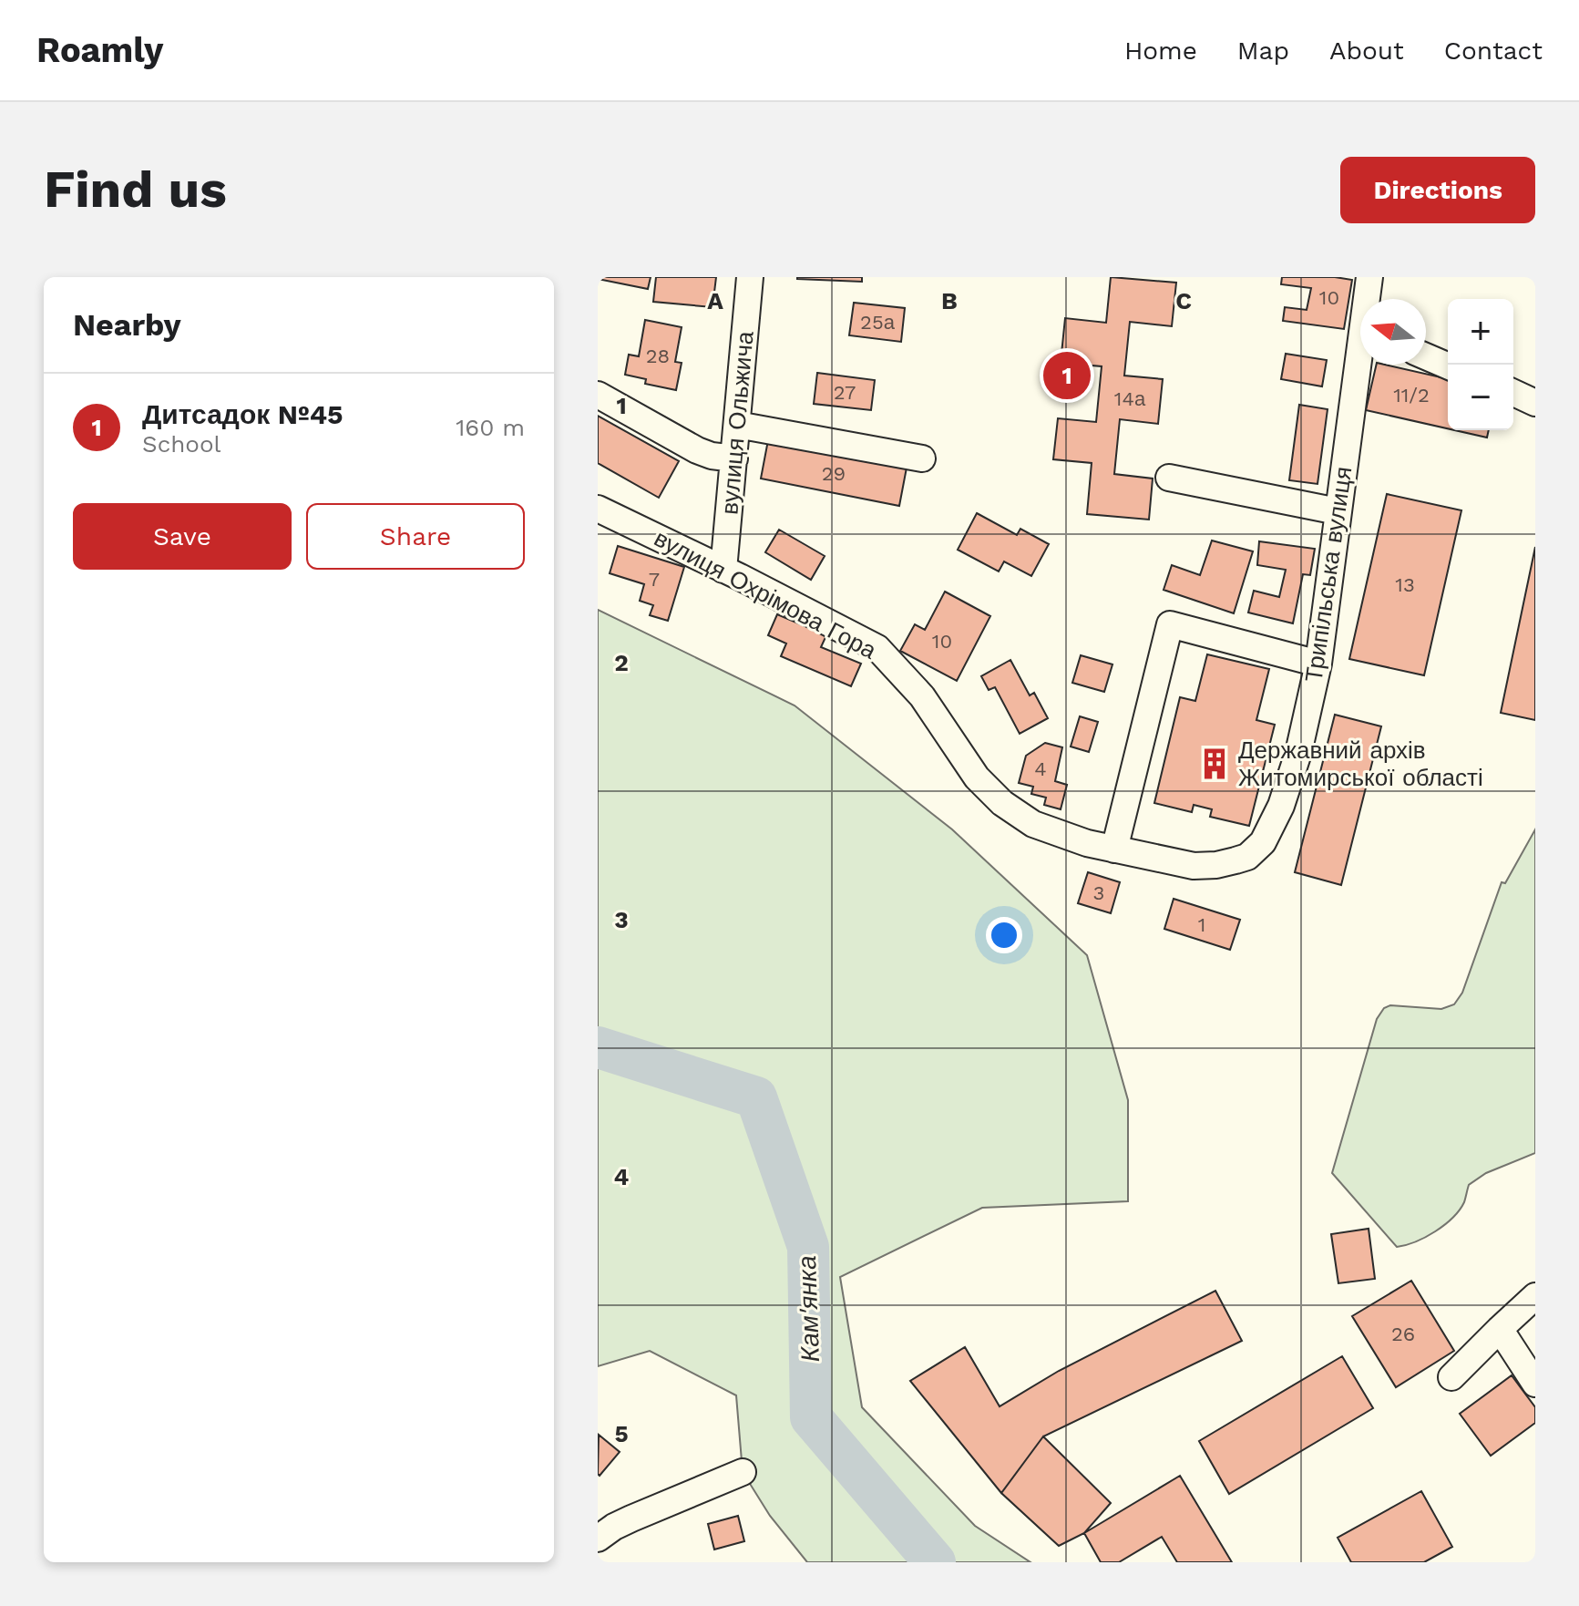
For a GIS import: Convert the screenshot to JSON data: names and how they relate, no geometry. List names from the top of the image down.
{
  "streets": {
    "street": ["вулиця Ольжича", "Трипільська вулиця", "вулиця Охрімова Гора"]
  },
  "crossings": [
    ["вулиця Ольжича", "вулиця Охрімова Гора"],
    ["Трипільська вулиця", "вулиця Охрімова Гора"]
  ],
  "water": ["Кам'янка"],
  "places": {
    "building": ["Державний архів Житомирської області"]
  },
  "house_numbers": [
    "10",
    "25а",
    "28",
    "27",
    "11/2",
    "14а",
    "29",
    "7",
    "13",
    "10",
    "4",
    "3",
    "1",
    "26"
  ],
  "north": "left",
  "page": {
    "header": "Roamly",
    "nav": [
      "Home",
      "Map",
      "About",
      "Contact"
    ],
    "buttons": [
      "Directions",
      ["Save", "Share"]
    ],
    "title": "Find us",
    "heading": "Nearby",
    "map_buttons": ["+", "−"],
    "pins": "1",
    "list": [
      {
        "mark": "1",
        "name": "Дитсадок №45",
        "note": "School",
        "value": "160 m"
      }
    ]
  },
  "grid": {
    "columns": ["A", "B", "C"],
    "rows": [
      "1",
      "2",
      "3",
      "4",
      "5"
    ]
  }
}
